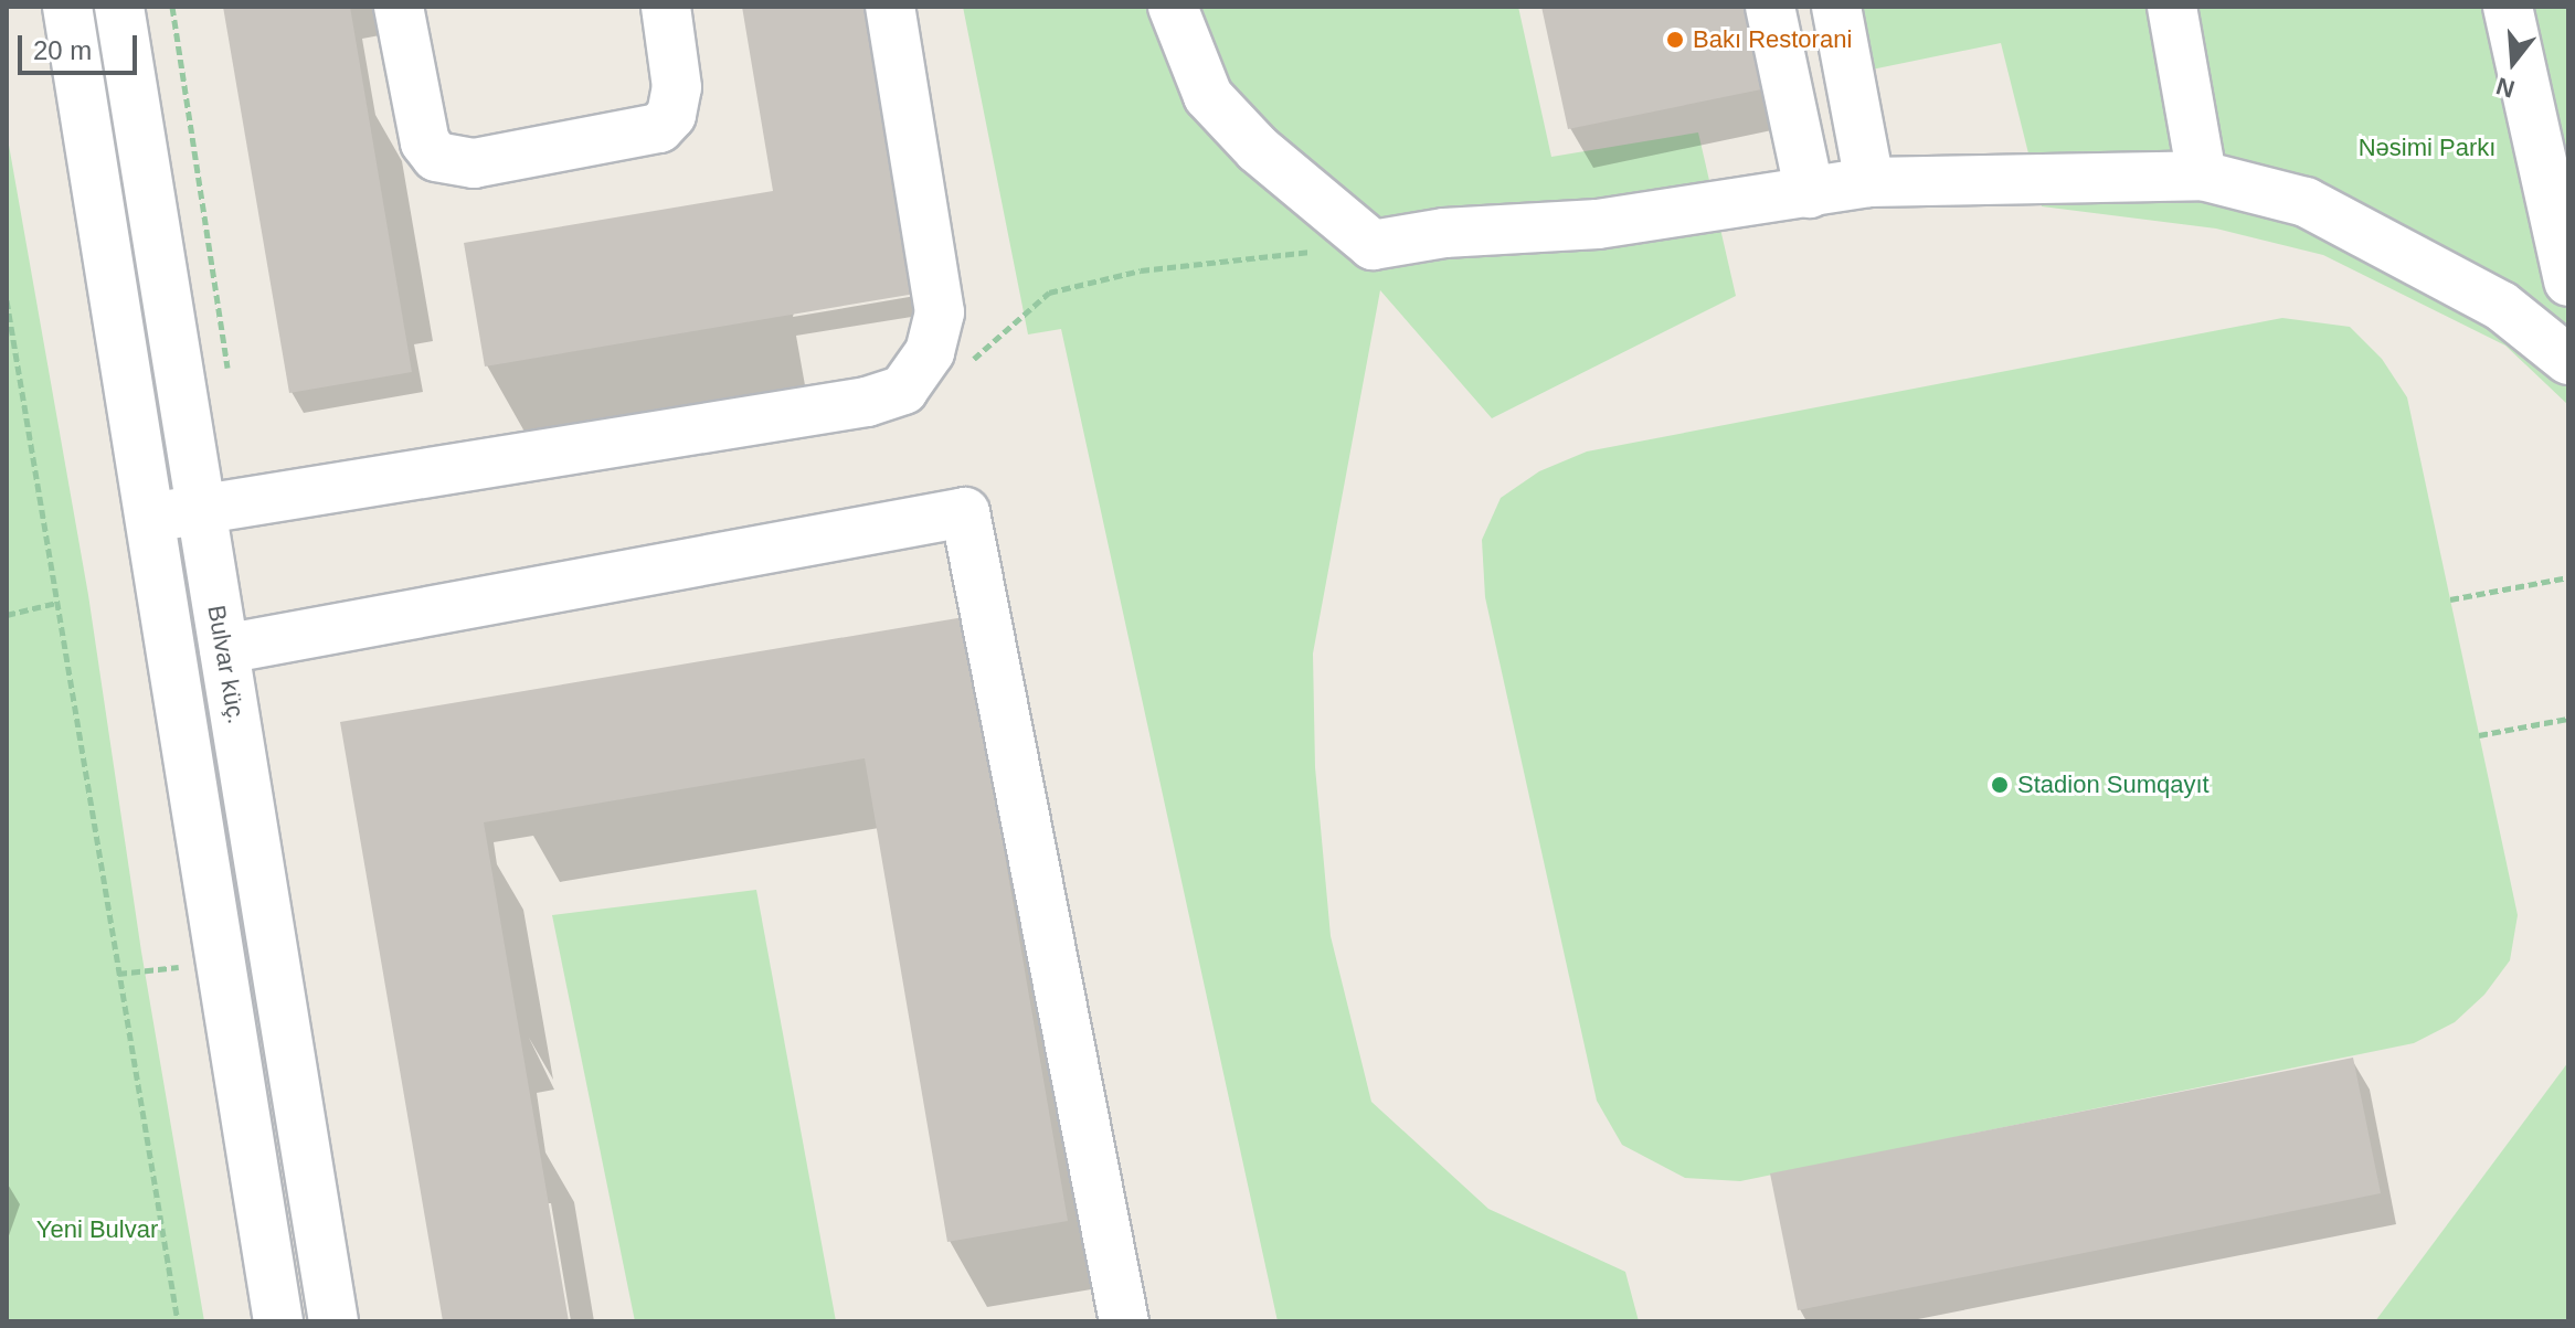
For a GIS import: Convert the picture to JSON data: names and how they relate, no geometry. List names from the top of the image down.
{
  "streets": {
    "street": ["Bulvar küç."]
  },
  "parks": ["Nəsimi Parkı", "Yeni Bulvar"],
  "places": ["Bakı Restorani", "Stadion Sumqayıt"],
  "scale_bar": "20 m",
  "north": "bottom"
}
